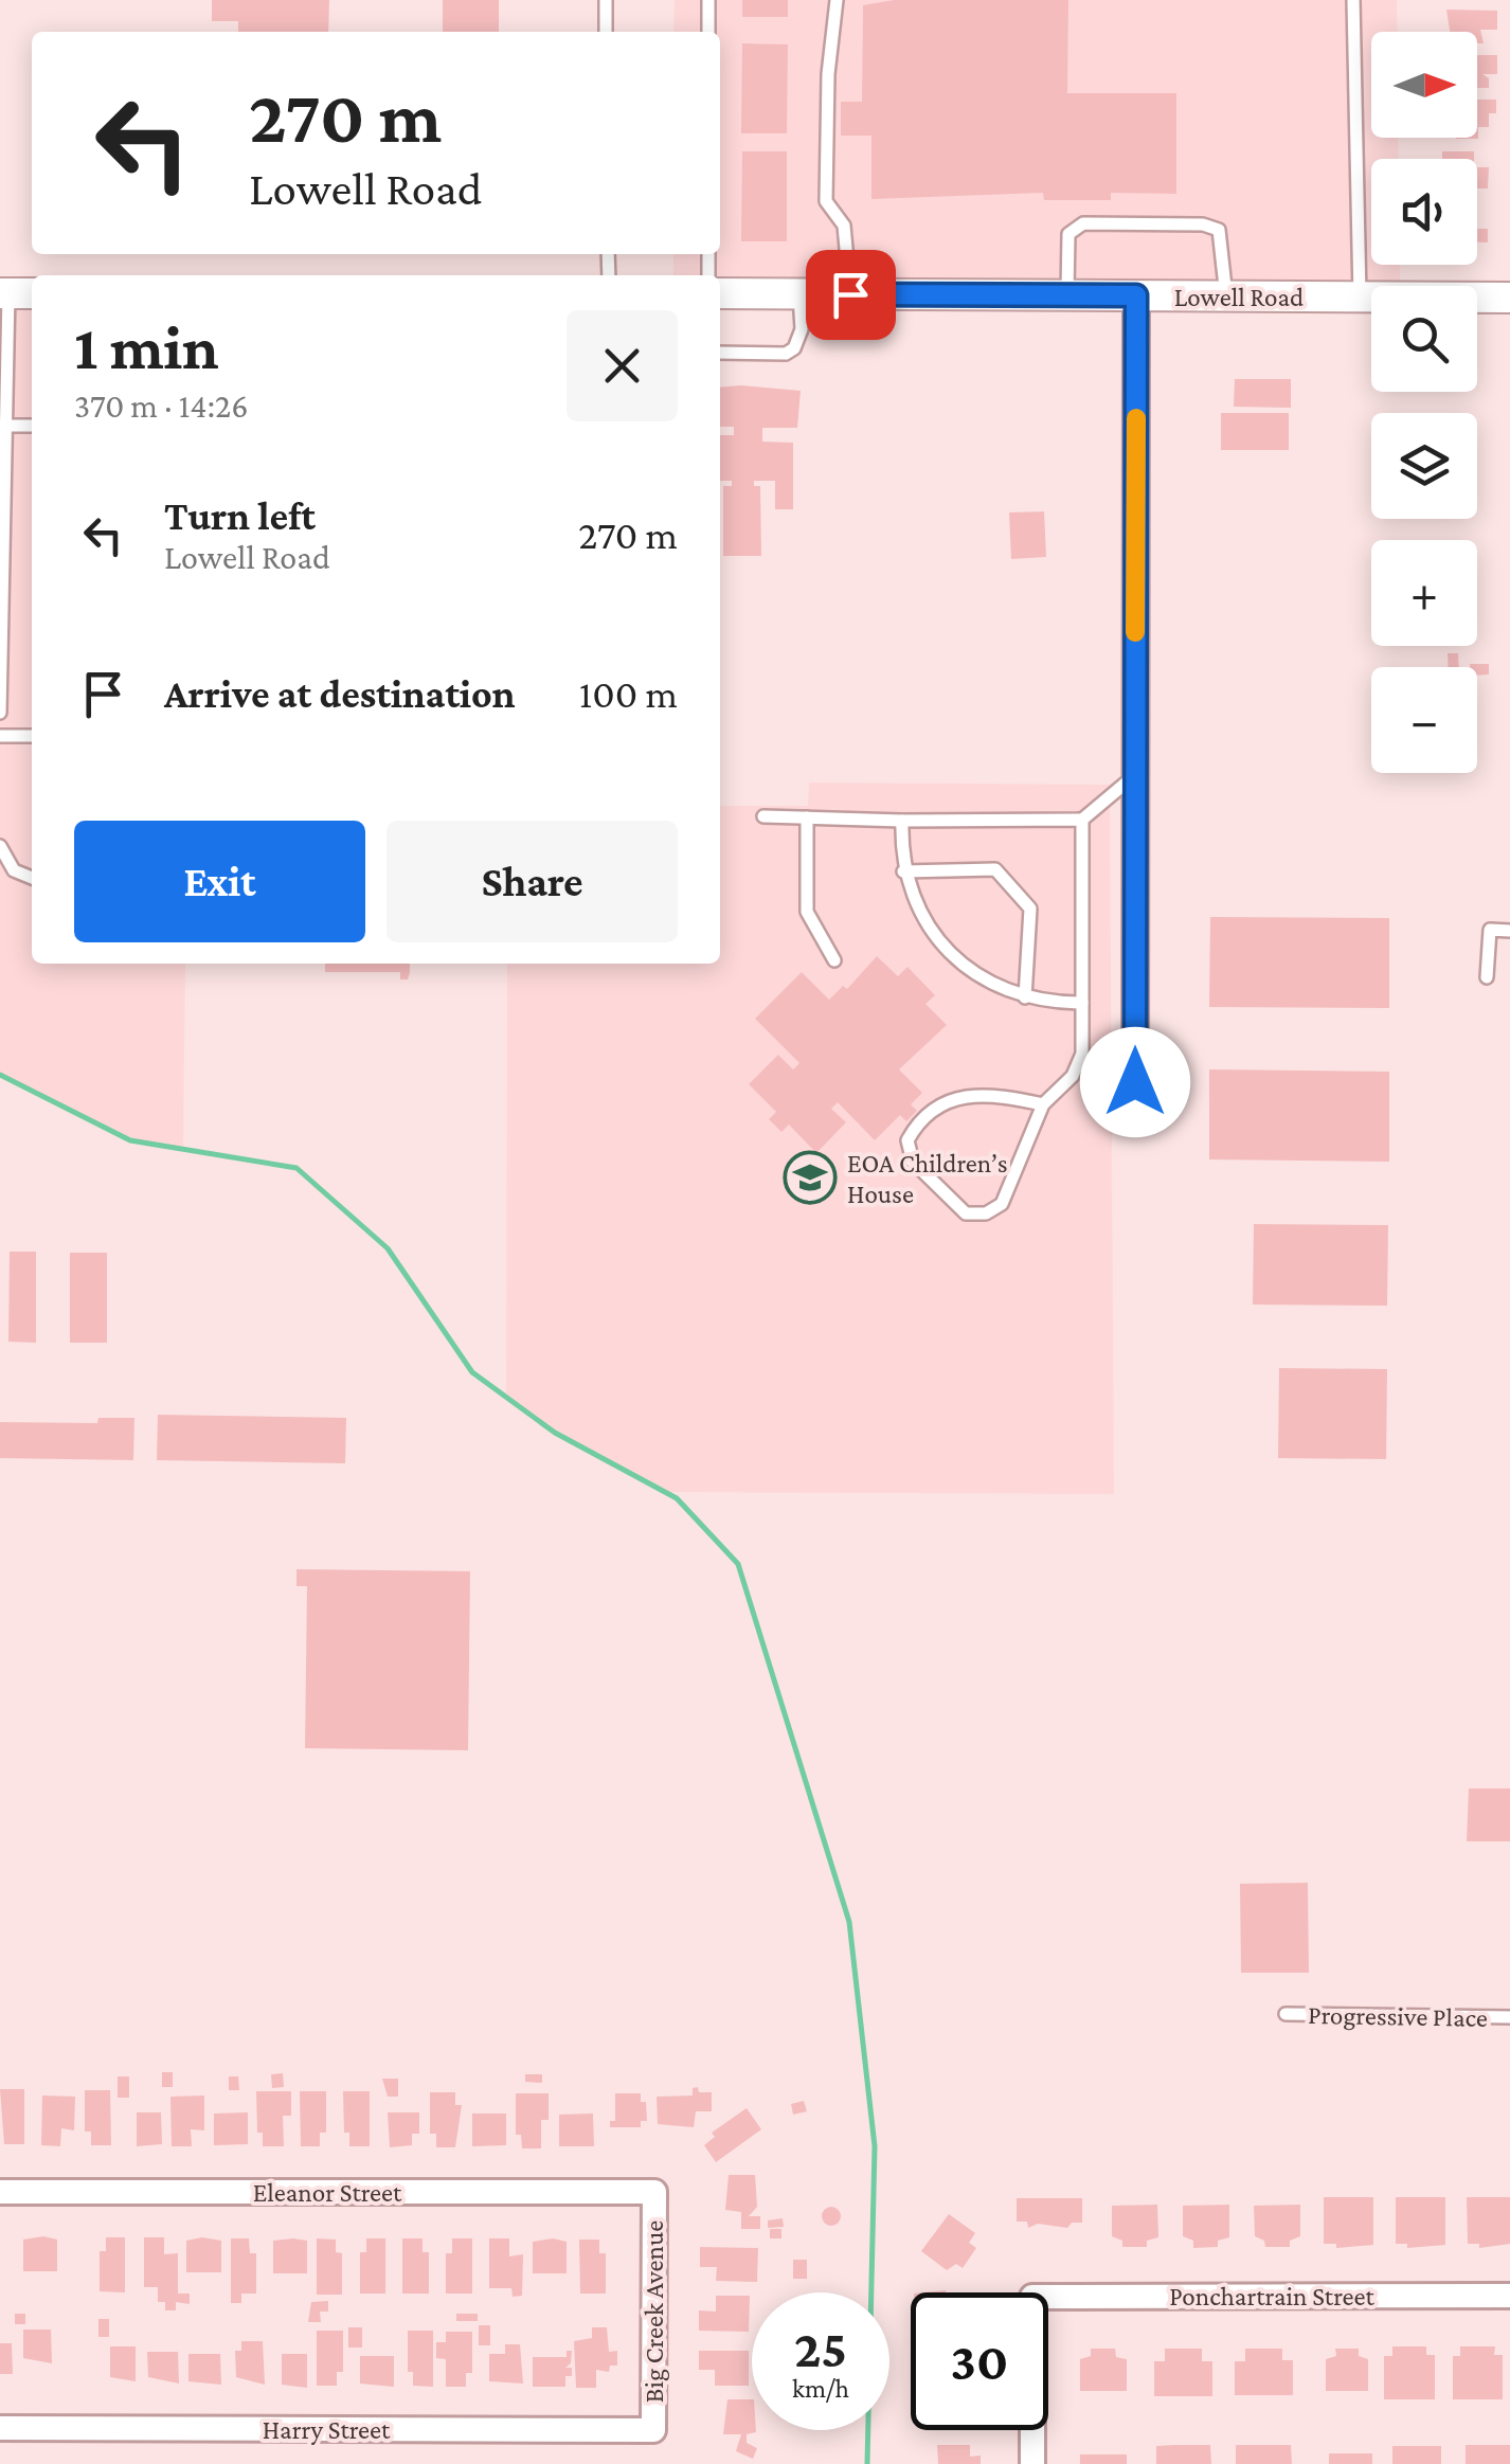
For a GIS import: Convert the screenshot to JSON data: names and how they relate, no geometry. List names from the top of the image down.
{
  "streets": {
    "street": [
      "Lowell Road",
      "Eleanor Street",
      "Ponchartrain Street",
      "Big Creek Avenue",
      "Harry Street"
    ],
    "lane": ["Progressive Place"]
  },
  "crossings": [
    ["Eleanor Street", "Big Creek Avenue"],
    ["Big Creek Avenue", "Harry Street"]
  ],
  "places": {
    "school or university": ["EOA Children’s House"]
  },
  "north": "right",
  "page": {
    "map_buttons": ["+", "−"],
    "turn": ["270 m", "Lowell Road"],
    "heading": ["1 min", "370 m · 14:26"],
    "list": [
      {
        "name": "Turn left",
        "note": "Lowell Road",
        "value": "270 m"
      },
      {
        "name": "Arrive at destination",
        "value": "100 m"
      }
    ],
    "buttons": ["Exit", "Share"],
    "speed": "25 km/h",
    "limit": "30"
  }
}
